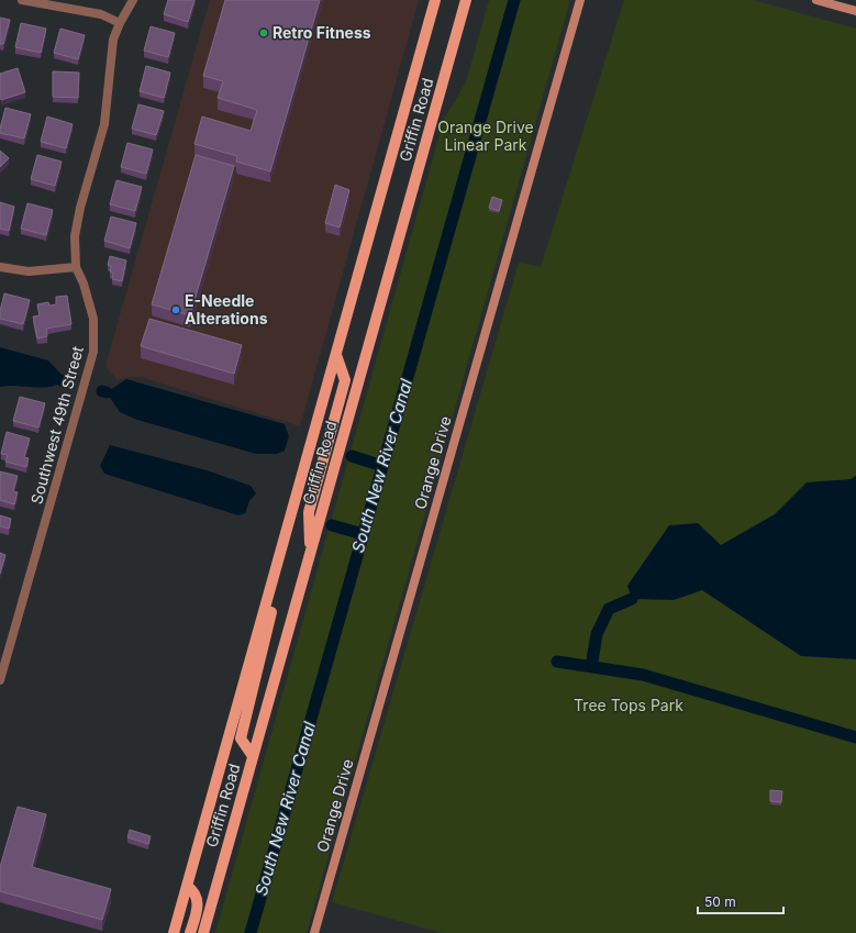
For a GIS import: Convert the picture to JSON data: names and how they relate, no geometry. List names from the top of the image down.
{
  "streets": {
    "main road": ["Griffin Road"],
    "street": ["Southwest 49th Street", "Orange Drive"]
  },
  "water": ["South New River Canal"],
  "parks": ["Orange Drive Linear Park", "Tree Tops Park"],
  "places": ["Retro Fitness", "E-Needle Alterations"],
  "scale_bar": "50 m"
}
